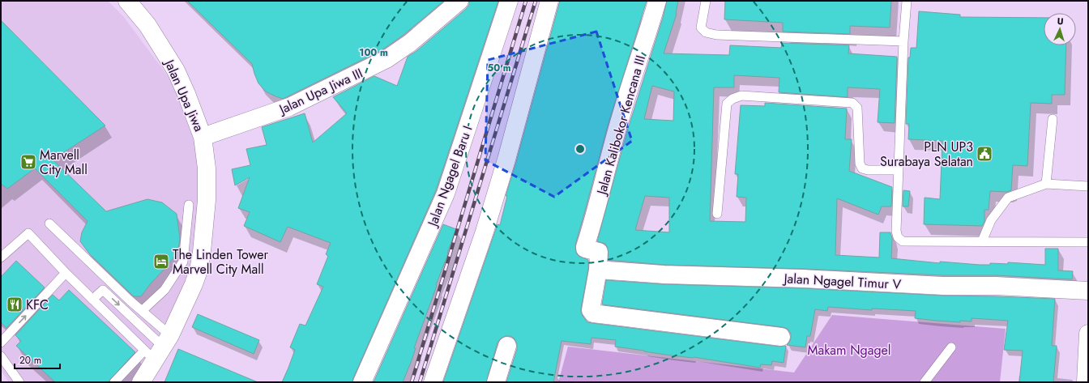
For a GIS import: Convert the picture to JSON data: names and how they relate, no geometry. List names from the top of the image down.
{
  "streets": {
    "street": [
      "Jalan Upa Jiwa III",
      "Jalan Upa Jiwa",
      "Jalan Kalibokor Kencana III",
      "Jalan Ngagel Baru I",
      "Jalan Ngagel Timur V"
    ]
  },
  "crossings": [
    ["Jalan Upa Jiwa III", "Jalan Upa Jiwa"],
    ["Jalan Kalibokor Kencana III", "Jalan Ngagel Timur V"]
  ],
  "parks": ["Makam Ngagel"],
  "places": {
    "public building": ["PLN UP3 Surabaya Selatan"],
    "supermarket": ["Marvell City Mall"],
    "hotel": ["The Linden Tower Marvell City Mall"],
    "restaurant": ["KFC"]
  },
  "scale_bar": "20 m",
  "north": "top",
  "rings": ["100 m", "50 m"]
}
